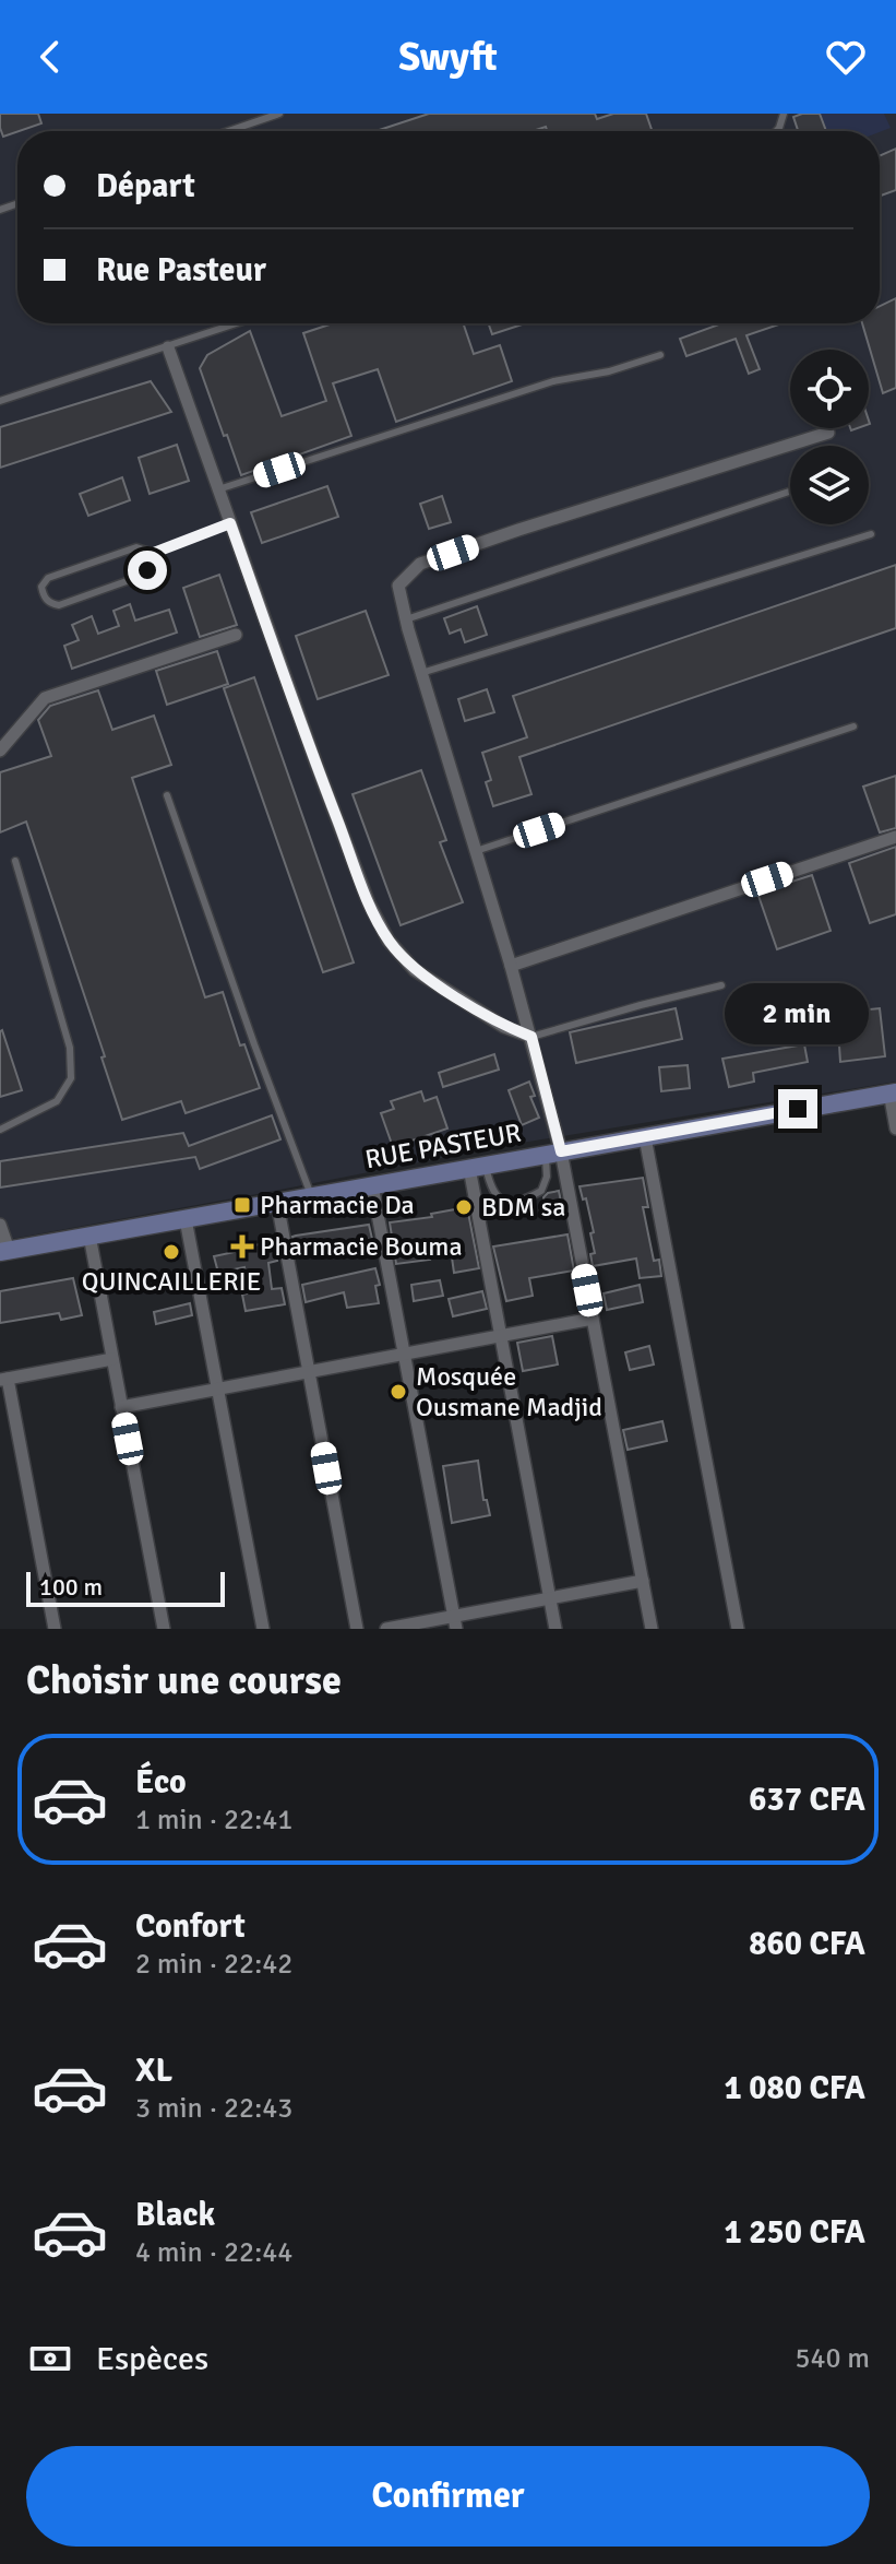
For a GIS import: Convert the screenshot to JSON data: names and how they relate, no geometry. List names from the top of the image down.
{
  "streets": {
    "main road": ["RUE PASTEUR"]
  },
  "places": {
    "transit": ["Pharmacie Da"],
    "other": ["BDM sa", "QUINCAILLERIE", "Mosquée Ousmane Madjid"],
    "health": ["Pharmacie Bouma"]
  },
  "scale_bar": "100 m",
  "page": {
    "header": "Swyft",
    "banner": ["Départ", "Rue Pasteur"],
    "bubble": "2 min",
    "scale": "100 m",
    "heading": "Choisir une course",
    "list": [
      {
        "name": "Éco",
        "note": "1 min · 22:41",
        "value": "637 CFA"
      },
      {
        "name": "Confort",
        "note": "2 min · 22:42",
        "value": "860 CFA"
      },
      {
        "name": "XL",
        "note": "3 min · 22:43",
        "value": "1 080 CFA"
      },
      {
        "name": "Black",
        "note": "4 min · 22:44",
        "value": "1 250 CFA"
      }
    ],
    "pay": ["Espèces", "540 m"],
    "buttons": "Confirmer"
  }
}
